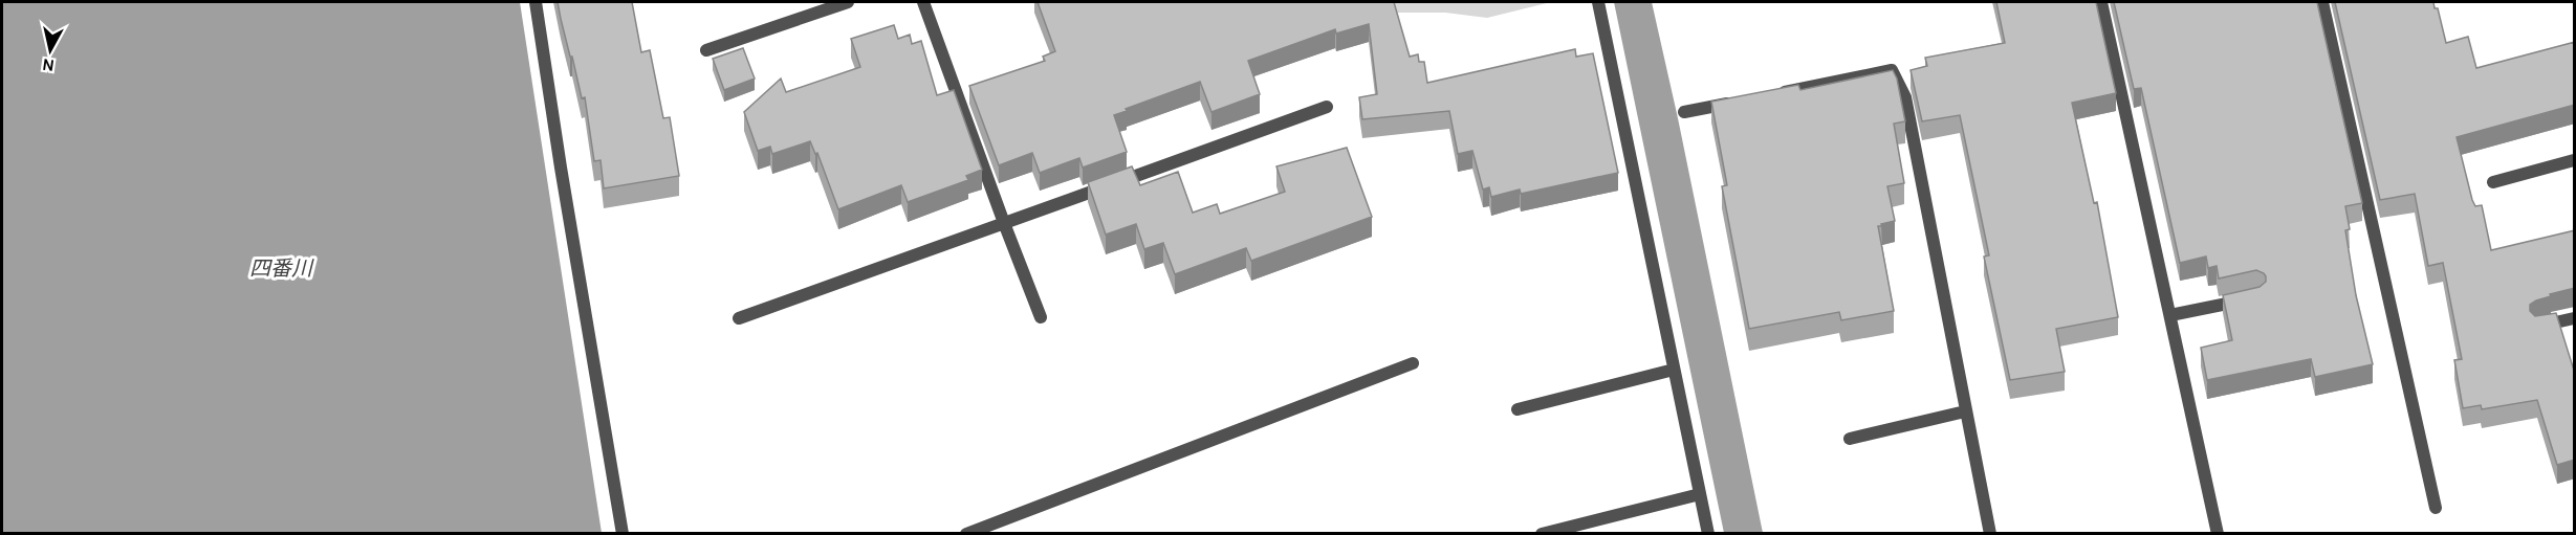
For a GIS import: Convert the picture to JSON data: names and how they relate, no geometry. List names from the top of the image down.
{
  "water": ["四番川"],
  "north": "bottom"
}
